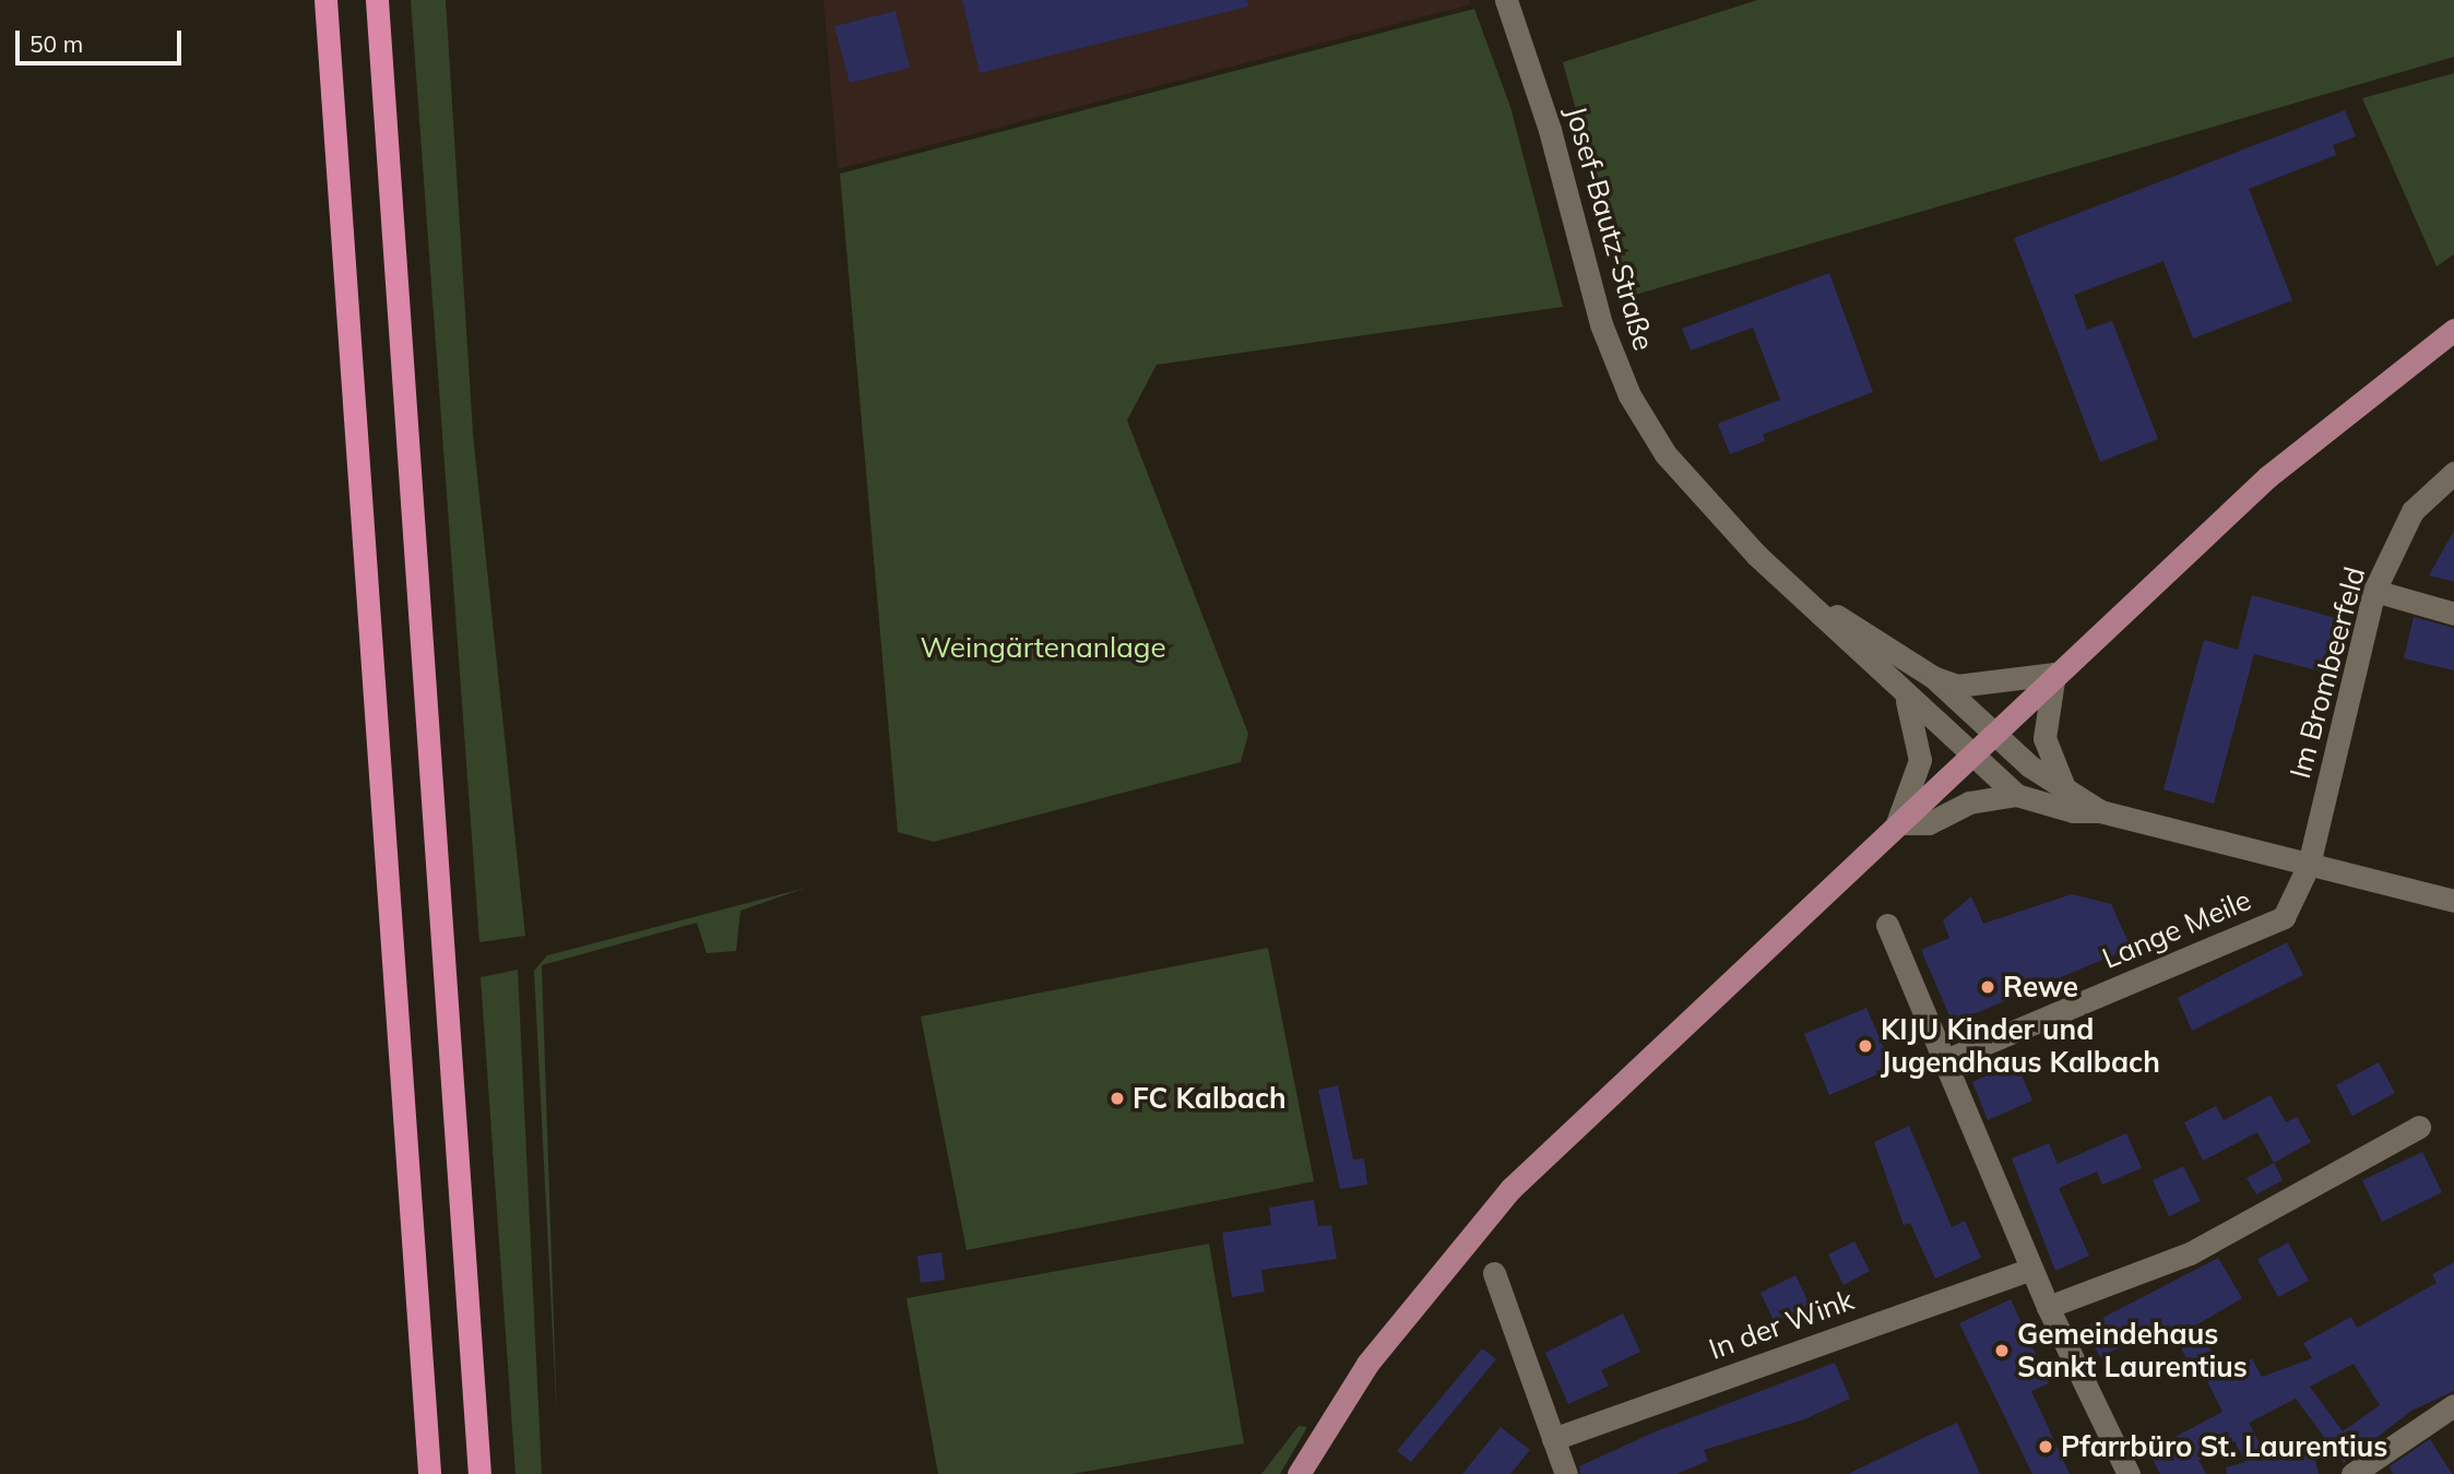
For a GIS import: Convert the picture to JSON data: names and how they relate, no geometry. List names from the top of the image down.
{
  "streets": {
    "street": [
      "Josef-Bautz-Straße",
      "Im Brombeerfeld",
      "Lange Meile",
      "In der Wink"
    ]
  },
  "crossings": [
    ["Josef-Bautz-Straße", "Im Brombeerfeld"],
    ["Josef-Bautz-Straße", "Lange Meile"],
    ["Im Brombeerfeld", "Lange Meile"]
  ],
  "parks": ["Weingärtenanlage"],
  "places": [
    "Rewe",
    "KIJU Kinder und Jugendhaus Kalbach",
    "FC Kalbach",
    "Gemeindehaus Sankt Laurentius",
    "Pfarrbüro St. Laurentius"
  ],
  "scale_bar": "50 m"
}
